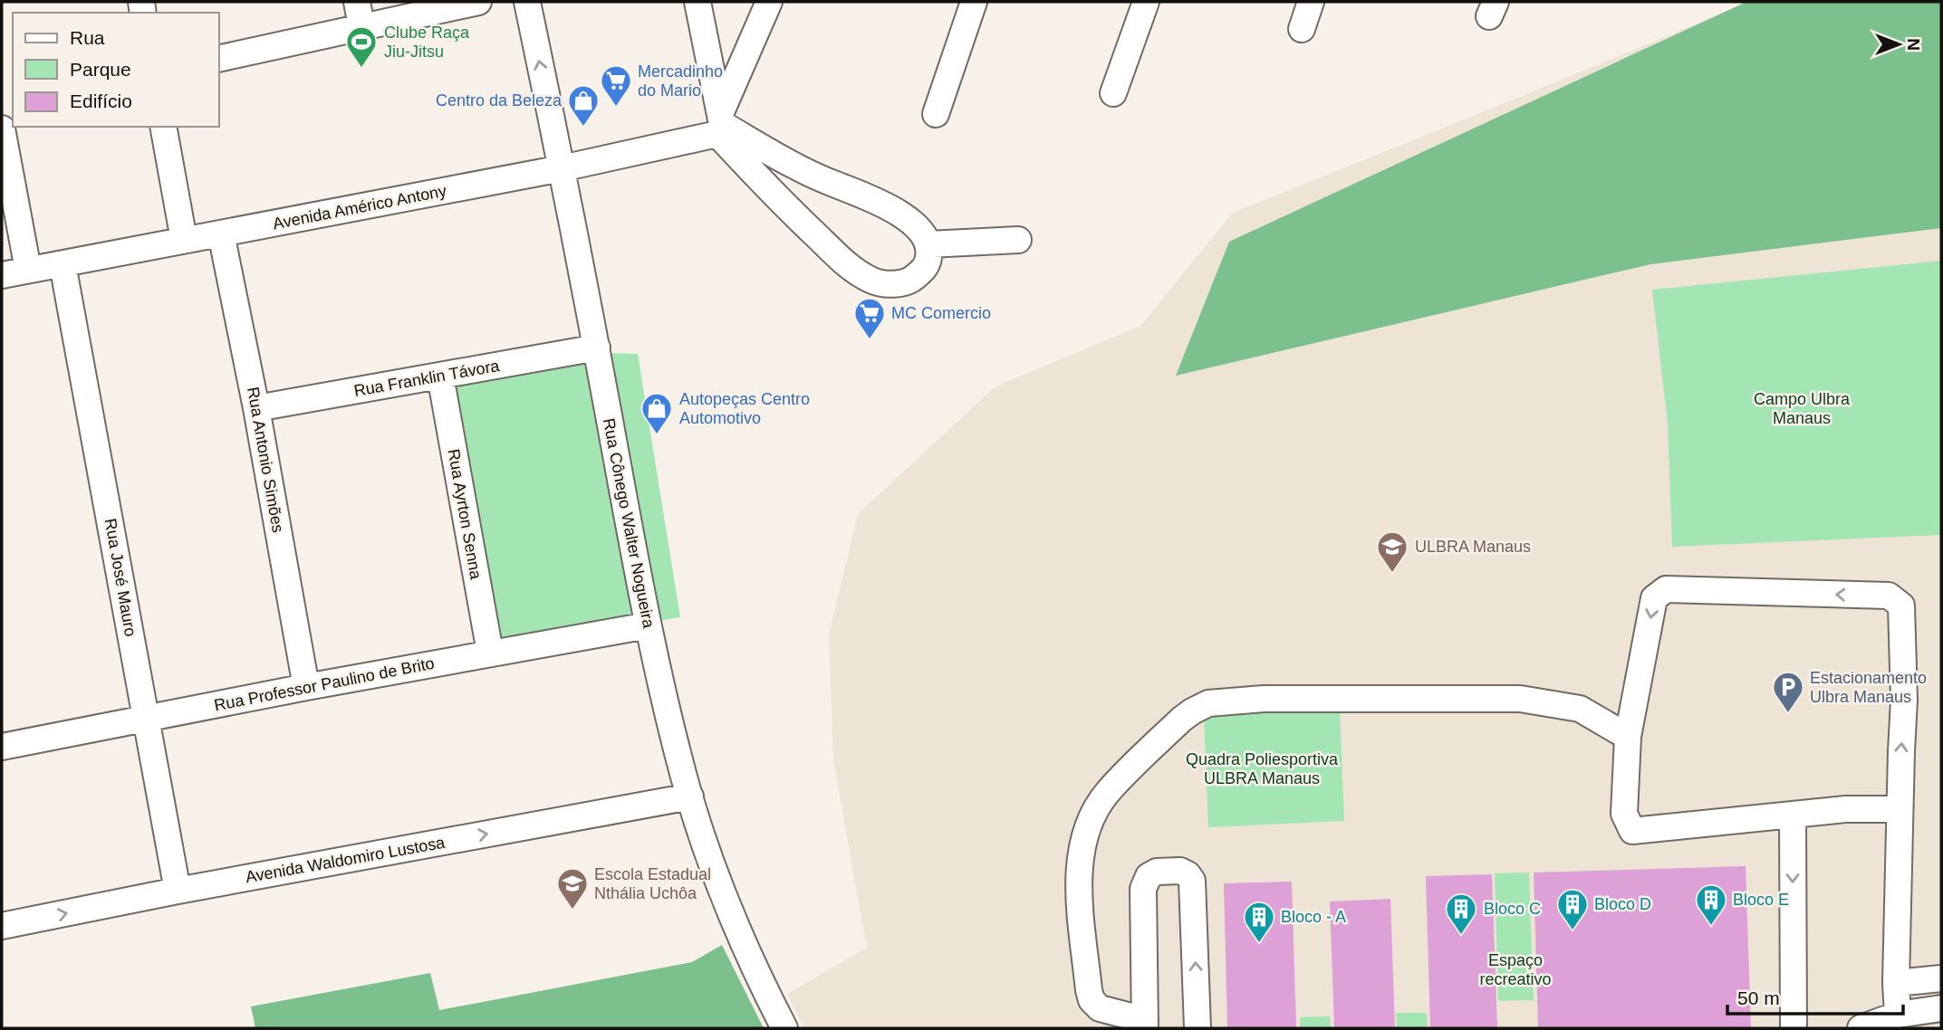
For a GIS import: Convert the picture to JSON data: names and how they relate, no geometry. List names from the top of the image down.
{
  "streets": {
    "street": [
      "Avenida Américo Antony",
      "Rua Franklin Távora",
      "Rua Antonio Simões",
      "Rua Ayrton Senna",
      "Rua Cônego Walter Nogueira",
      "Rua José Mauro",
      "Rua Professor Paulino de Brito",
      "Avenida Waldomiro Lustosa"
    ]
  },
  "crossings": [
    ["Avenida Américo Antony", "Rua Antonio Simões"],
    ["Avenida Américo Antony", "Rua Cônego Walter Nogueira"],
    ["Avenida Américo Antony", "Rua José Mauro"],
    ["Rua Franklin Távora", "Rua Antonio Simões"],
    ["Rua Franklin Távora", "Rua Ayrton Senna"],
    ["Rua Franklin Távora", "Rua Cônego Walter Nogueira"],
    ["Rua Antonio Simões", "Rua Professor Paulino de Brito"],
    ["Rua Ayrton Senna", "Rua Professor Paulino de Brito"],
    ["Rua Cônego Walter Nogueira", "Rua Professor Paulino de Brito"],
    ["Rua Cônego Walter Nogueira", "Avenida Waldomiro Lustosa"],
    ["Rua José Mauro", "Rua Professor Paulino de Brito"],
    ["Rua José Mauro", "Avenida Waldomiro Lustosa"]
  ],
  "one_way": ["Avenida Waldomiro Lustosa"],
  "parks": ["Campo Ulbra Manaus", "Quadra Poliesportiva ULBRA Manaus", "Espaço recreativo"],
  "places": {
    "sports": ["Clube Raça Jiu-Jitsu"],
    "supermarket": ["Mercadinho do Mario", "MC Comercio"],
    "shop": ["Centro da Beleza", "Autopeças Centro Automotivo"],
    "school or university": ["ULBRA Manaus", "Escola Estadual Nthália Uchôa"],
    "parking": ["Estacionamento Ulbra Manaus"],
    "building": [
      "Bloco E",
      "Bloco D",
      "Bloco C",
      "Bloco - A"
    ]
  },
  "legend": ["Rua", "Parque", "Edifício"],
  "scale_bar": "50 m",
  "north": "right"
}
